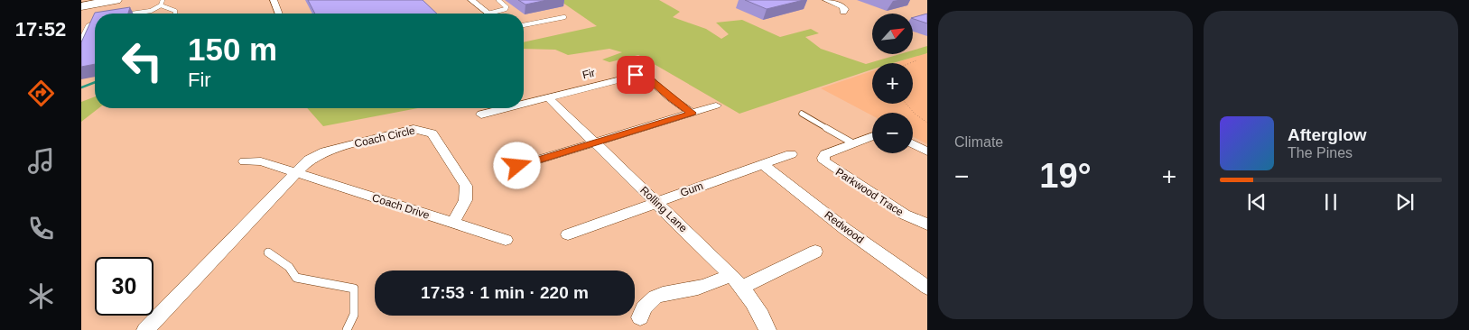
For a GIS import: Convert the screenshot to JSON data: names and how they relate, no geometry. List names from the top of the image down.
{
  "streets": {
    "street": [
      "Fir",
      "Coach Circle",
      "Gum",
      "Parkwood Trace",
      "Coach Drive",
      "Rolling Lane",
      "Redwood"
    ]
  },
  "crossings": [
    ["Fir", "Rolling Lane"],
    ["Coach Circle", "Coach Drive"],
    ["Gum", "Rolling Lane"],
    ["Gum", "Redwood"]
  ],
  "north": "top right",
  "page": {
    "tabs": "17:52",
    "tile": "Climate",
    "map_buttons": ["+", "−"],
    "turn": ["150 m", "Fir"],
    "song": ["Afterglow", "The Pines"],
    "heat": ["−", "19°", "+"],
    "limit": "30",
    "trip": "17:53 · 1 min · 220 m"
  }
}
